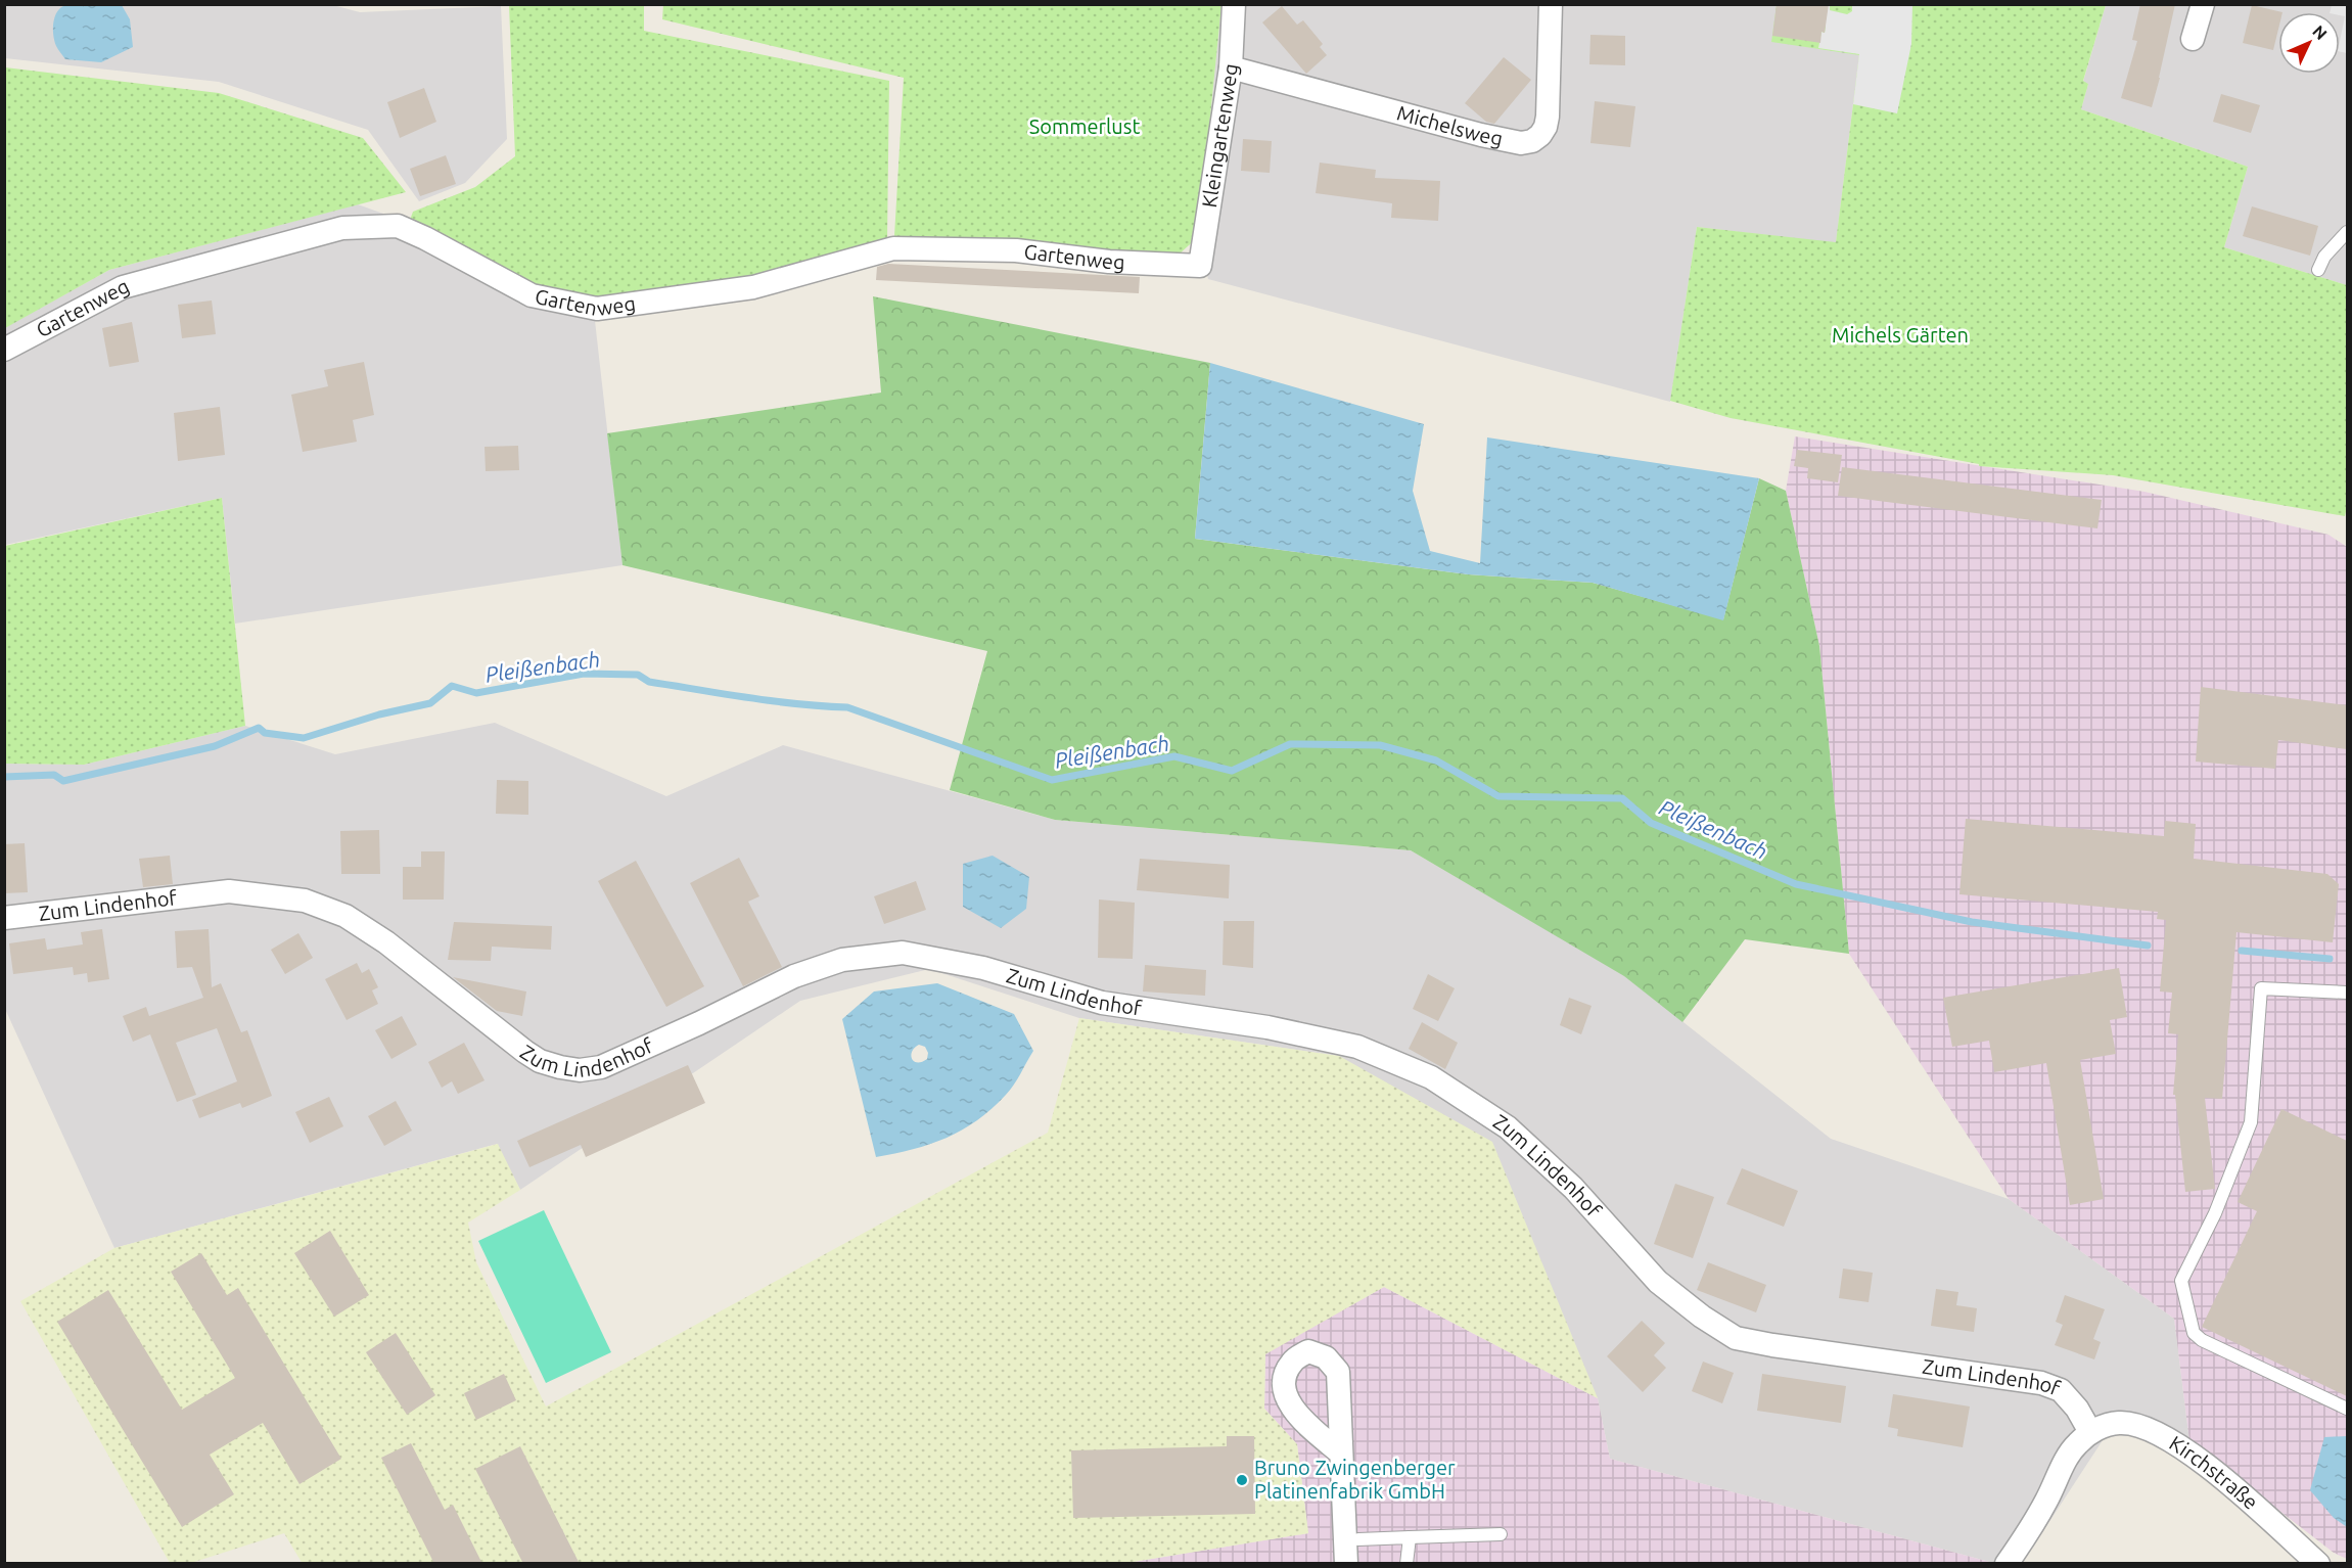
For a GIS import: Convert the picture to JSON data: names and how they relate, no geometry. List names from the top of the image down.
{
  "streets": {
    "street": [
      "Michelsweg",
      "Kleingartenweg",
      "Gartenweg",
      "Zum Lindenhof",
      "Kirchstraße"
    ]
  },
  "crossings": [
    ["Michelsweg", "Kleingartenweg"],
    ["Kleingartenweg", "Gartenweg"],
    ["Zum Lindenhof", "Kirchstraße"]
  ],
  "water": ["Pleißenbach"],
  "parks": ["Sommerlust", "Michels Gärten"],
  "places": ["Bruno Zwingenberger Platinenfabrik GmbH"],
  "north": "top right"
}
